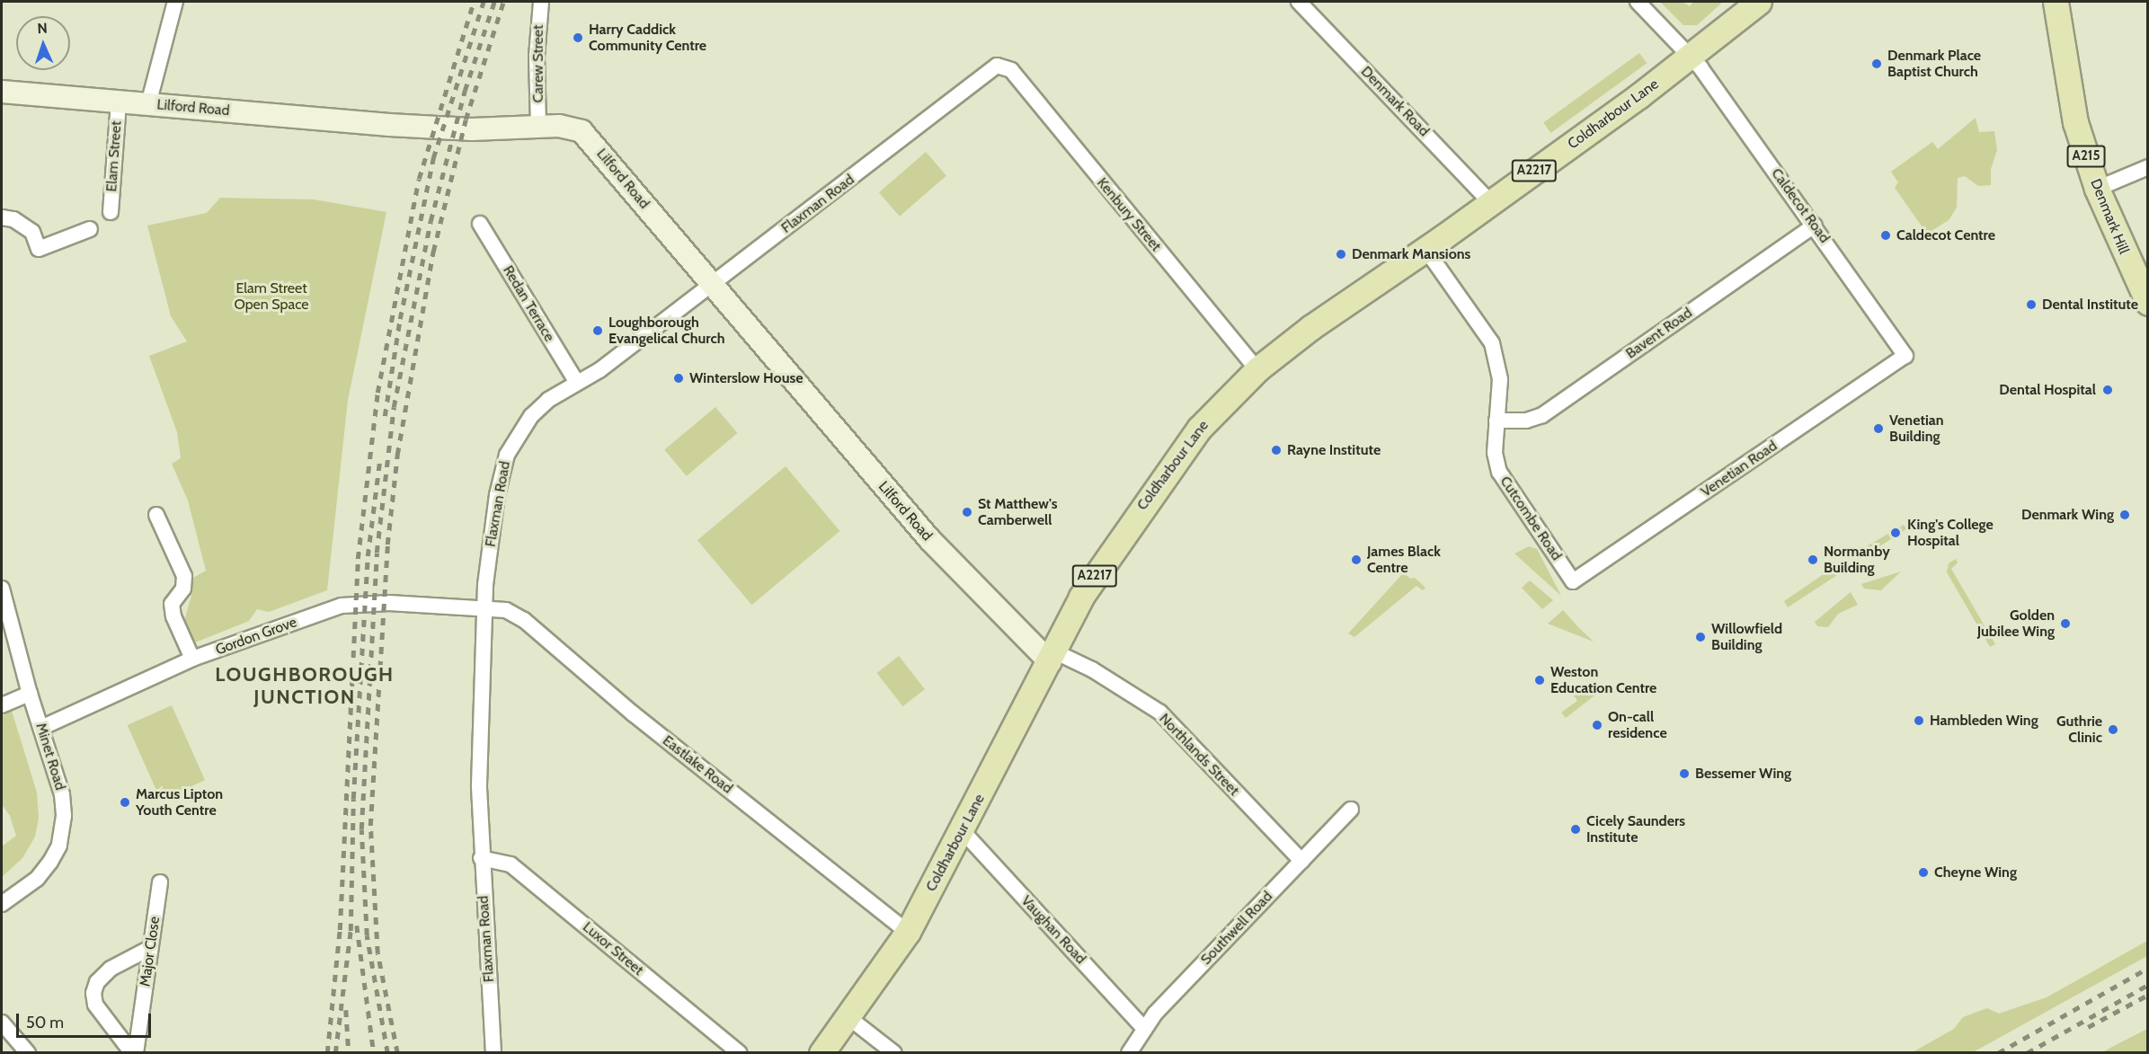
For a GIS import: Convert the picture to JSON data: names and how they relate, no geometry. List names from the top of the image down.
{
  "streets": {
    "main road": [
      "Coldharbour Lane",
      "A215",
      "A2217",
      "Denmark Hill"
    ],
    "street": [
      "Carew Street",
      "Denmark Road",
      "Lilford Road",
      "Elam Street",
      "Flaxman Road",
      "Caldecot Road",
      "Kenbury Street",
      "Redan Terrace",
      "Bavent Road",
      "Venetian Road",
      "Cutcombe Road",
      "Gordon Grove",
      "Northlands Street",
      "Minet Road",
      "Eastlake Road",
      "Southwell Road",
      "Vaughan Road",
      "Luxor Street",
      "Major Close"
    ]
  },
  "crossings": [
    ["Carew Street", "Lilford Road"],
    ["Denmark Road", "Coldharbour Lane"],
    ["Lilford Road", "Coldharbour Lane"],
    ["Lilford Road", "Elam Street"],
    ["Lilford Road", "Flaxman Road"],
    ["Lilford Road", "Northlands Street"],
    ["Coldharbour Lane", "Caldecot Road"],
    ["Coldharbour Lane", "Kenbury Street"],
    ["Coldharbour Lane", "Cutcombe Road"],
    ["Coldharbour Lane", "Northlands Street"],
    ["Coldharbour Lane", "Eastlake Road"],
    ["Coldharbour Lane", "Vaughan Road"],
    ["Flaxman Road", "Kenbury Street"],
    ["Flaxman Road", "Redan Terrace"],
    ["Flaxman Road", "Gordon Grove"],
    ["Flaxman Road", "Eastlake Road"],
    ["Flaxman Road", "Luxor Street"],
    ["Caldecot Road", "Bavent Road"],
    ["Caldecot Road", "Venetian Road"],
    ["Bavent Road", "Cutcombe Road"],
    ["Venetian Road", "Cutcombe Road"],
    ["Gordon Grove", "Minet Road"],
    ["Gordon Grove", "Eastlake Road"],
    ["Northlands Street", "Southwell Road"],
    ["Southwell Road", "Vaughan Road"]
  ],
  "districts": ["LOUGHBOROUGH JUNCTION"],
  "parks": ["Elam Street Open Space"],
  "places": [
    "Harry Caddick Community Centre",
    "Denmark Place Baptist Church",
    "Caldecot Centre",
    "Denmark Mansions",
    "Dental Institute",
    "Loughborough Evangelical Church",
    "Winterslow House",
    "Dental Hospital",
    "Venetian Building",
    "Rayne Institute",
    "St Matthew's Camberwell",
    "Denmark Wing",
    "King's College Hospital",
    "James Black Centre",
    "Normanby Building",
    "Golden Jubilee Wing",
    "Willowfield Building",
    "Weston Education Centre",
    "Hambleden Wing",
    "On-call residence",
    "Guthrie Clinic",
    "Bessemer Wing",
    "Marcus Lipton Youth Centre",
    "Cicely Saunders Institute",
    "Cheyne Wing"
  ],
  "scale_bar": "50 m",
  "north": "top"
}
